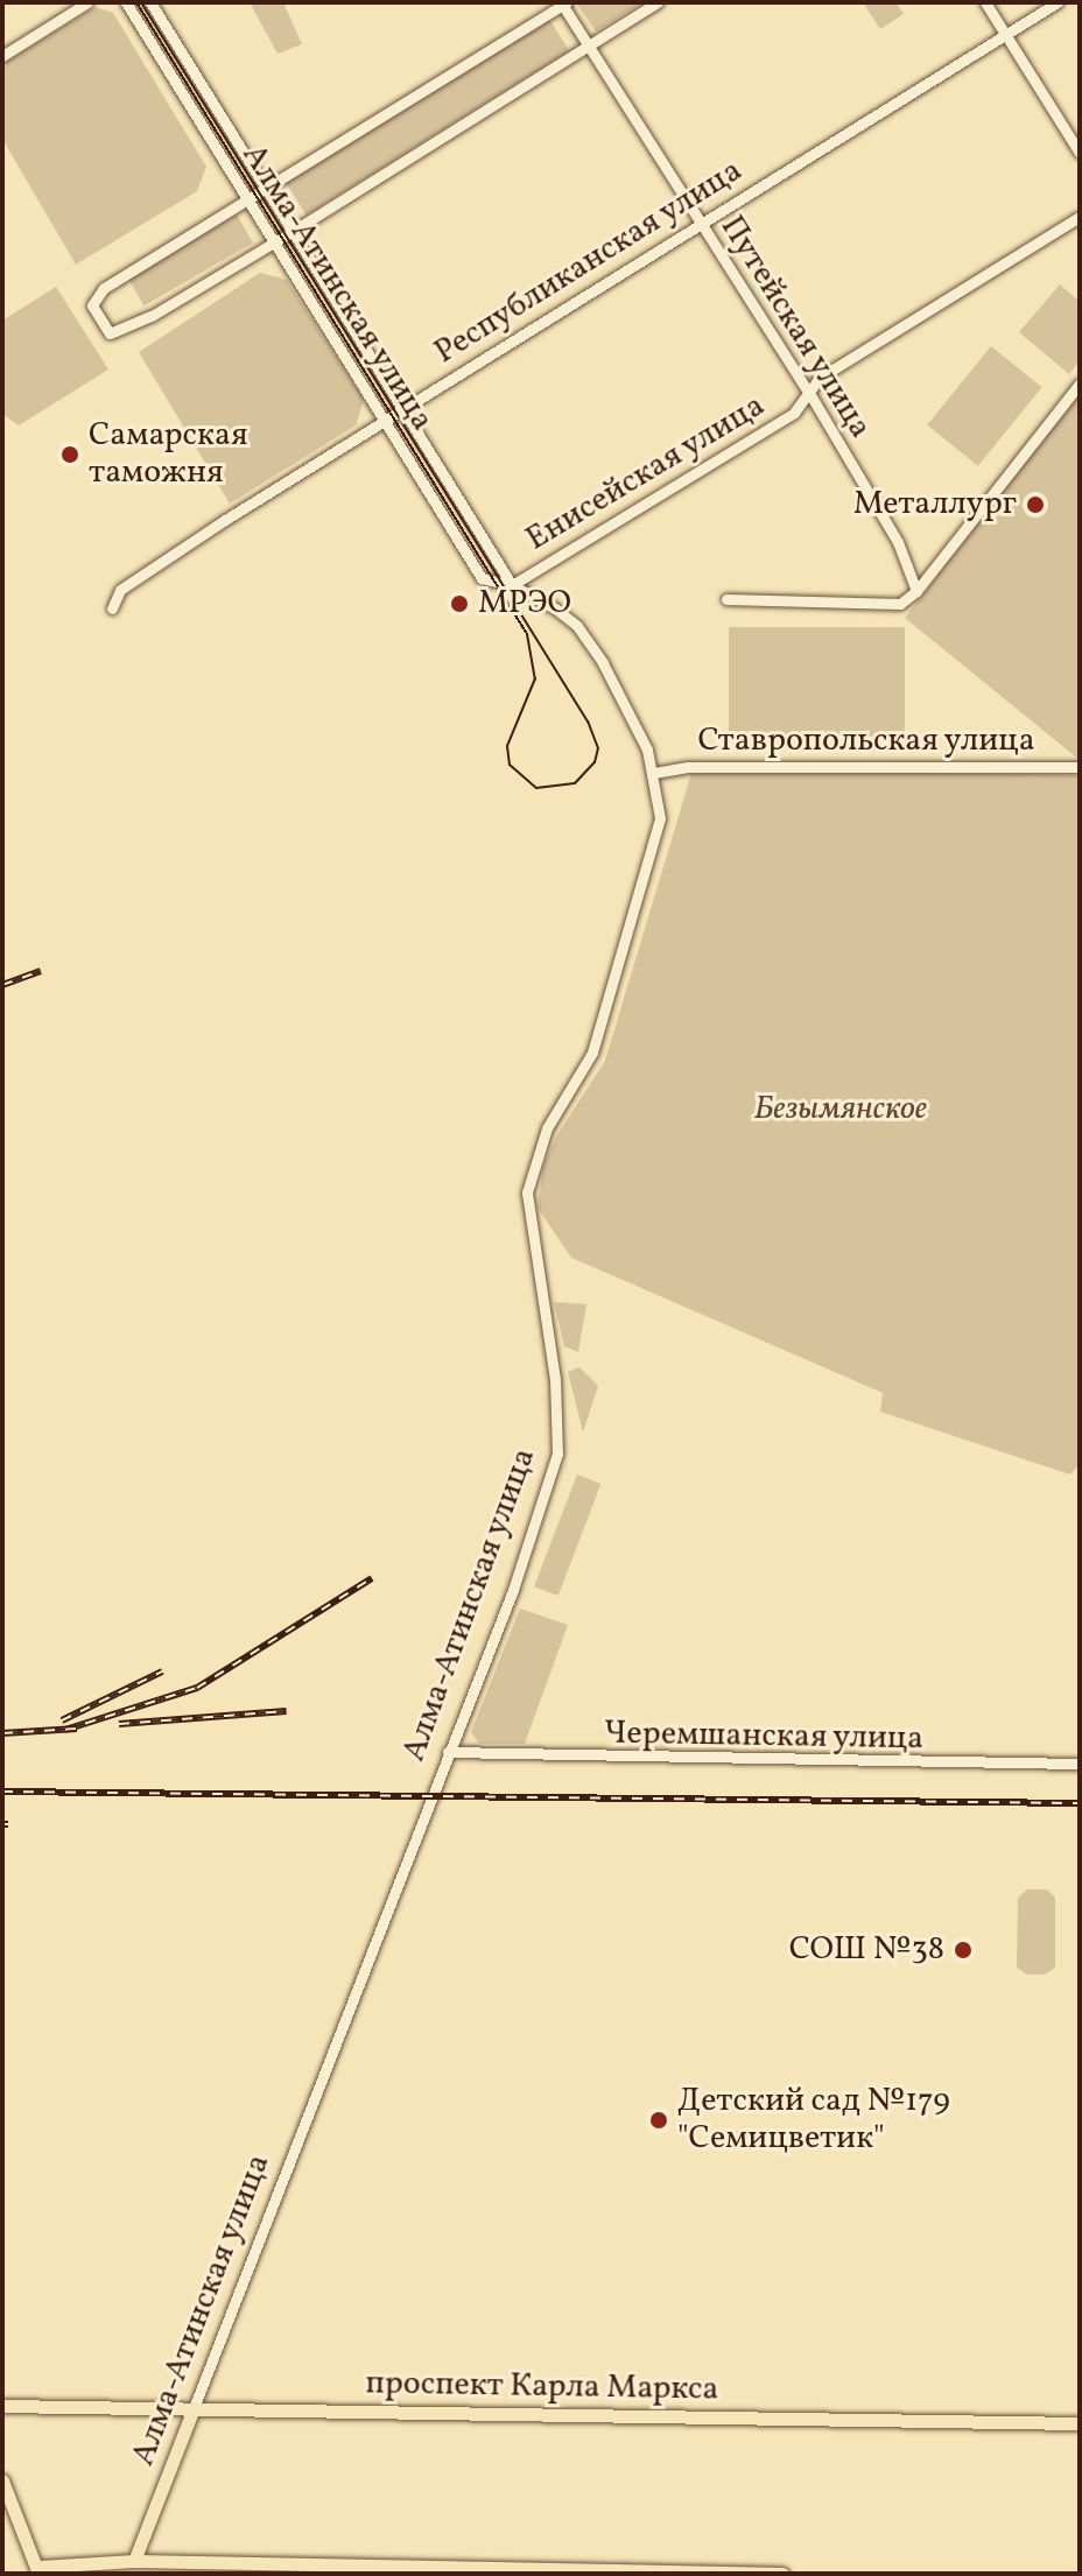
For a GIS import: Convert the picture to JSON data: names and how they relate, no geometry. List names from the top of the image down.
{
  "streets": {
    "main road": ["Алма-Атинская улица", "проспект Карла Маркса"],
    "street": [
      "Республиканская улица",
      "Путейская улица",
      "Енисейская улица",
      "Ставропольская улица",
      "Черемшанская улица"
    ]
  },
  "crossings": [
    ["Республиканская улица", "Алма-Атинская улица"],
    ["Республиканская улица", "Путейская улица"],
    ["Алма-Атинская улица", "Енисейская улица"],
    ["Алма-Атинская улица", "Ставропольская улица"],
    ["Алма-Атинская улица", "Черемшанская улица"],
    ["Алма-Атинская улица", "проспект Карла Маркса"],
    ["Путейская улица", "Енисейская улица"]
  ],
  "parks": ["Безымянское"],
  "places": [
    "Самарская таможня",
    "Металлург",
    "МРЭО",
    "СОШ №38",
    "Детский сад №179 \"Семицветик\""
  ]
}
